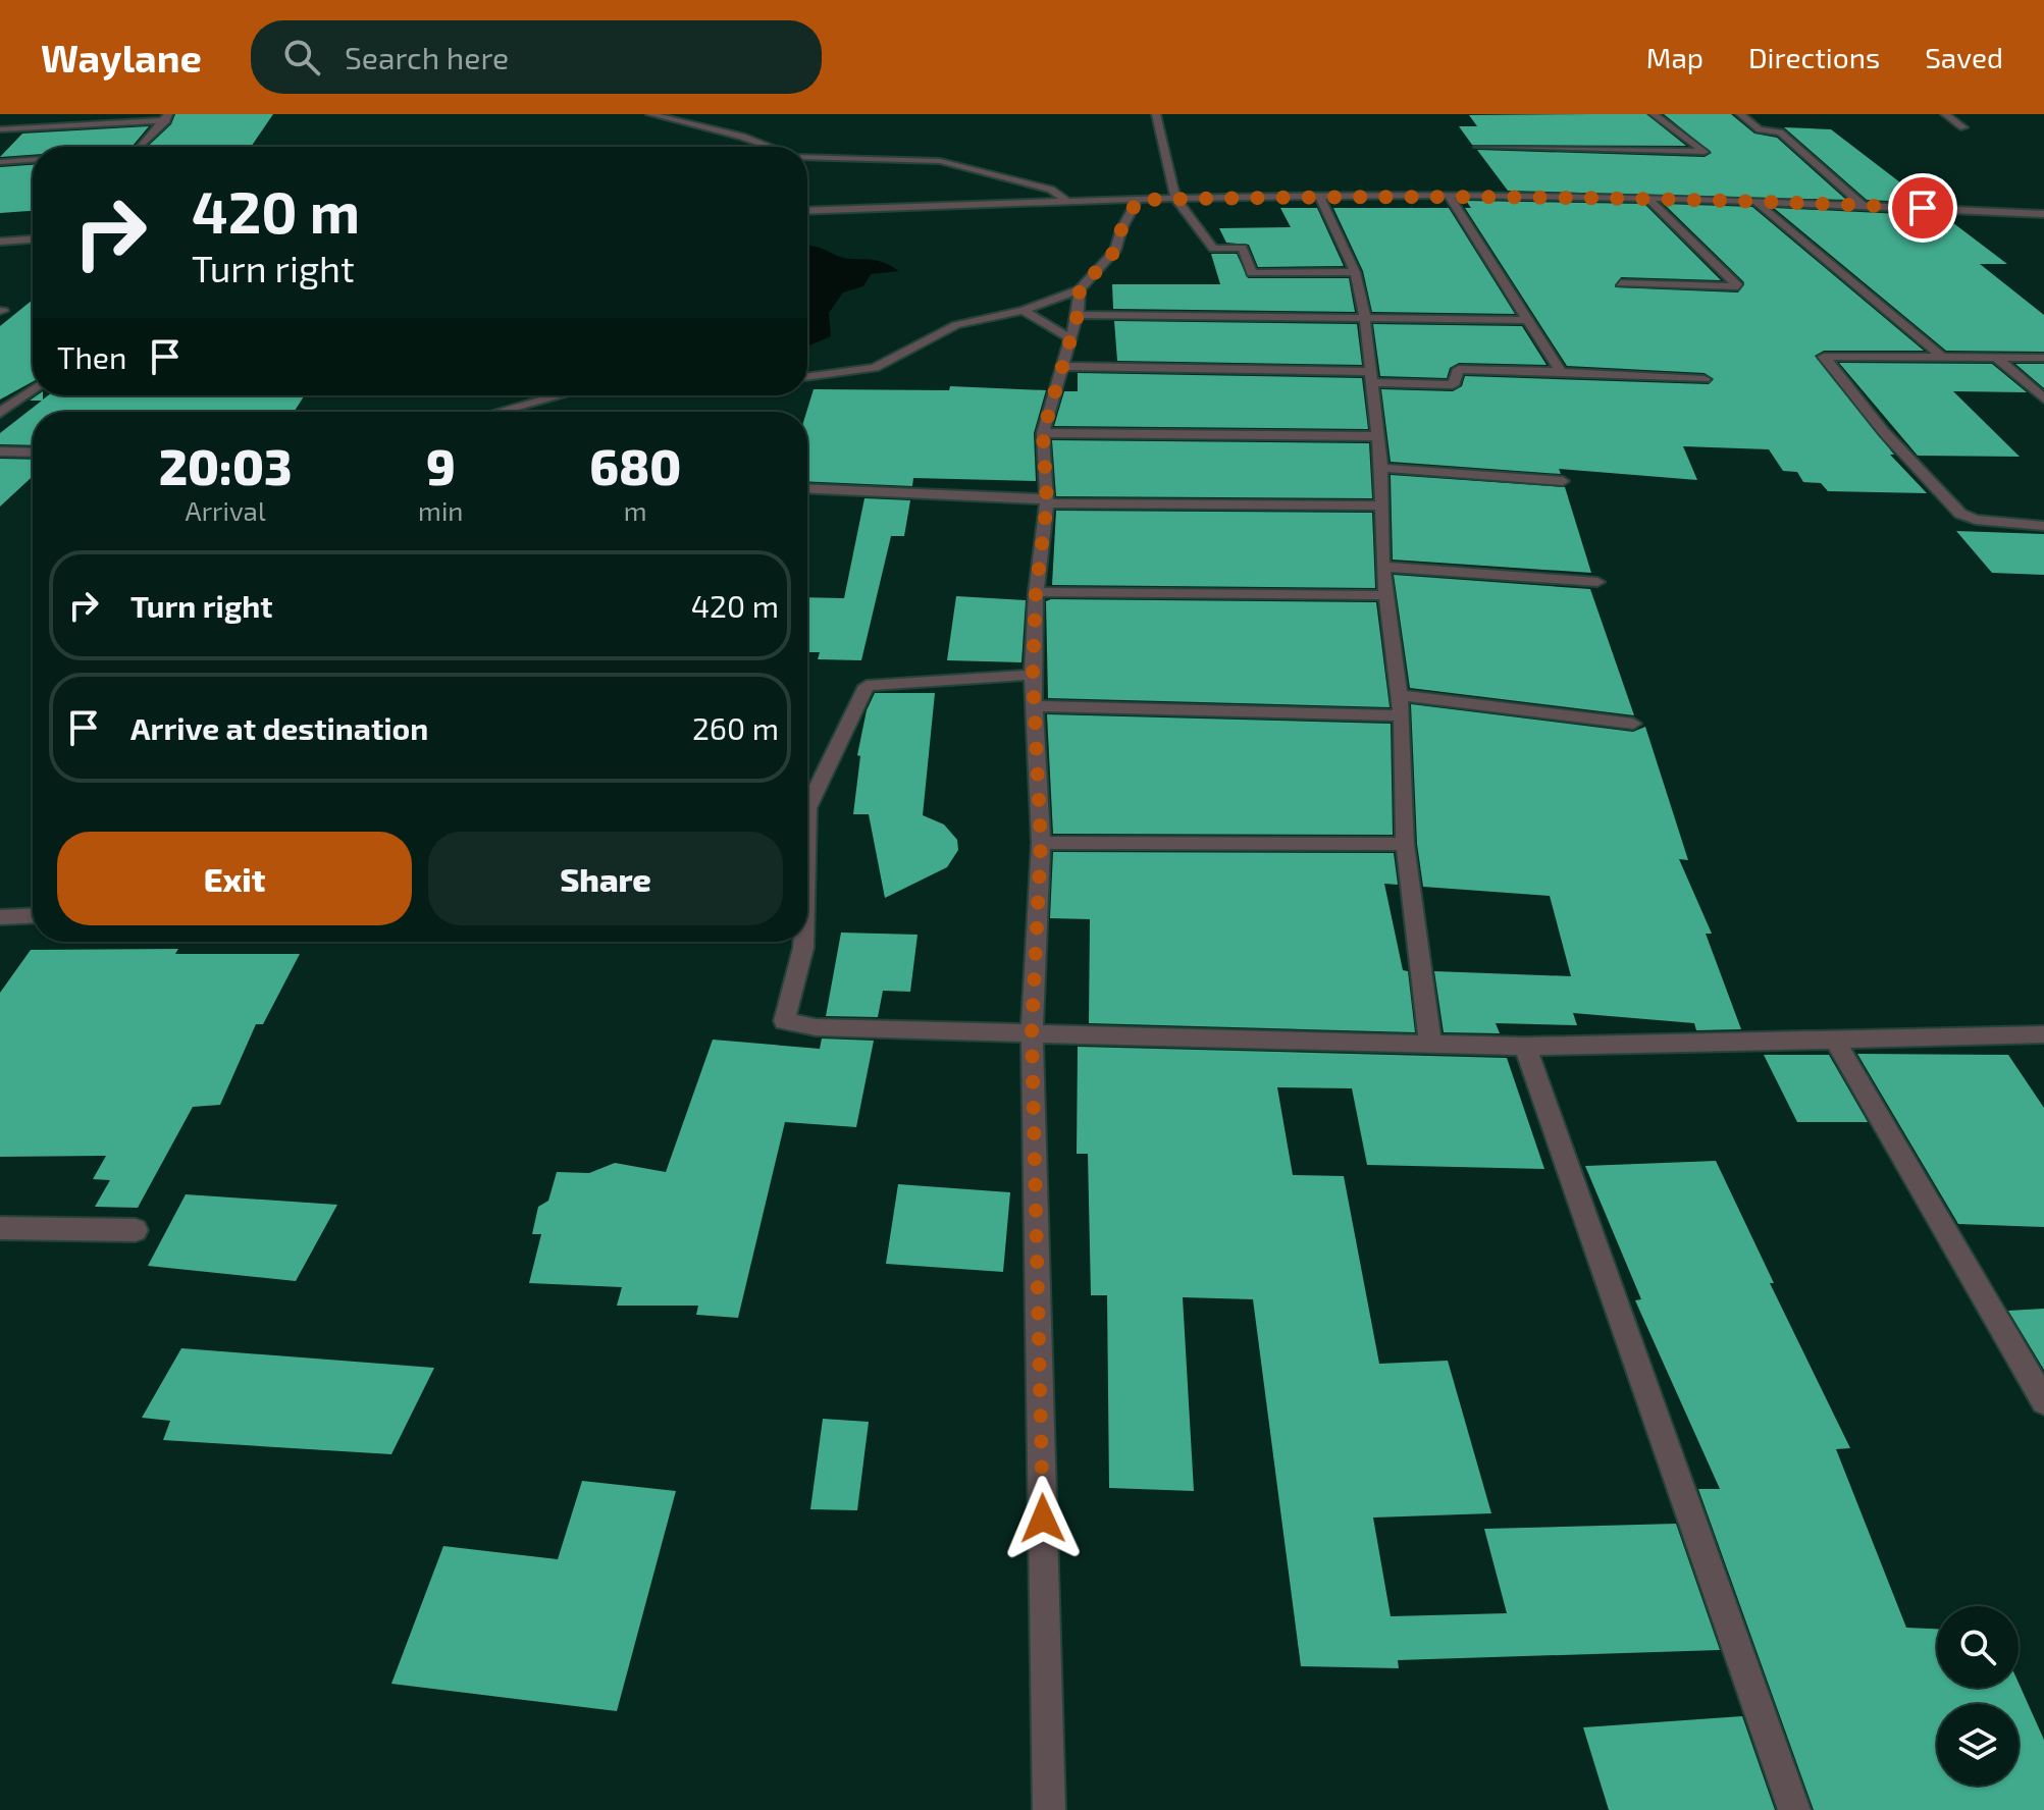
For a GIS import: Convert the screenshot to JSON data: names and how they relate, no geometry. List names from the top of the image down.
{
  "page": {
    "header": "Waylane",
    "search": "Search here",
    "nav": ["Map", "Directions", "Saved"],
    "turn": ["420 m", "Turn right"],
    "then": "Then",
    "eta": [
      "20:03",
      "Arrival",
      "9",
      "min",
      "680",
      "m"
    ],
    "list": [
      {
        "name": "Turn right",
        "value": "420 m"
      },
      {
        "name": "Arrive at destination",
        "value": "260 m"
      }
    ],
    "buttons": ["Exit", "Share"]
  }
}
